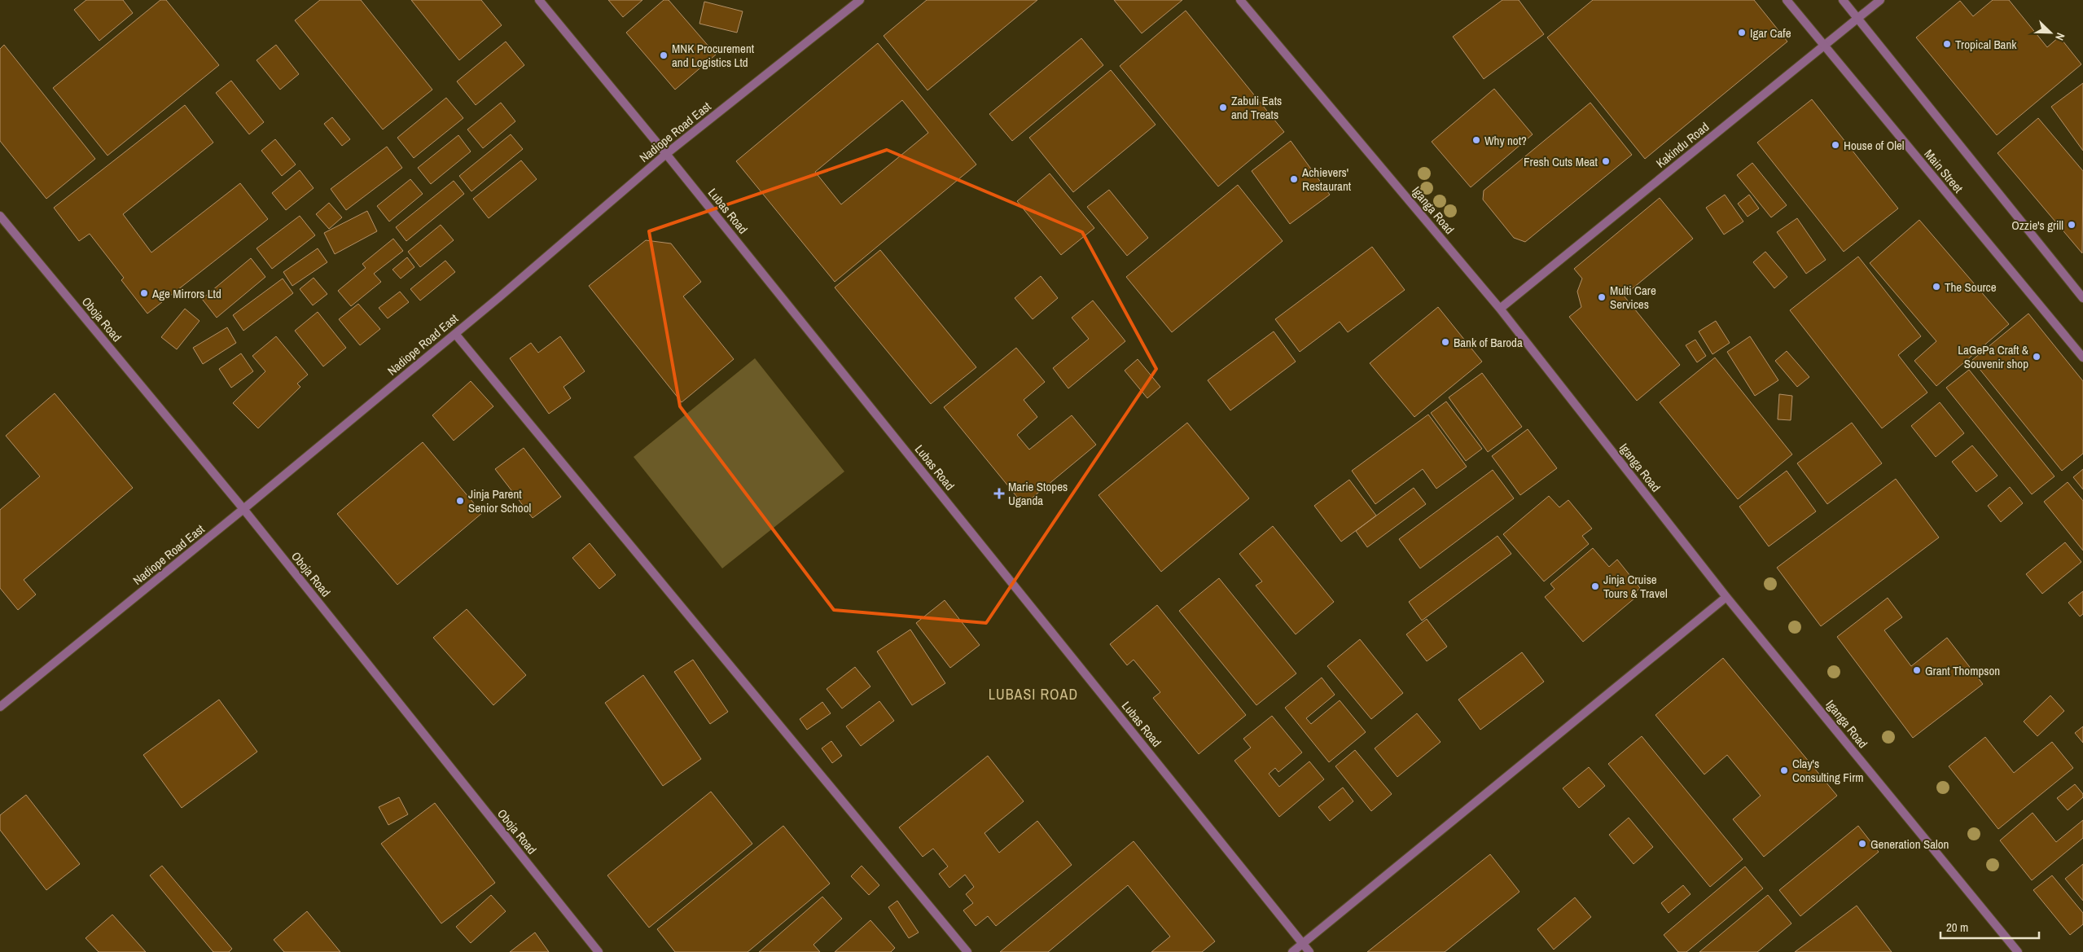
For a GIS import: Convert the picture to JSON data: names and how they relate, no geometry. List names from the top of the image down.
{
  "streets": {
    "street": [
      "Nadiope Road East",
      "Kakindu Road",
      "Main Street",
      "Iganga Road",
      "Lubas Road",
      "Oboja Road"
    ]
  },
  "crossings": [
    ["Nadiope Road East", "Lubas Road"],
    ["Nadiope Road East", "Oboja Road"],
    ["Kakindu Road", "Main Street"],
    ["Kakindu Road", "Iganga Road"]
  ],
  "districts": ["LUBASI ROAD"],
  "places": {
    "other": [
      "Igar Cafe",
      "Tropical Bank",
      "MNK Procurement and Logistics Ltd",
      "Zabuli Eats and Treats",
      "Why not?",
      "House of Olel",
      "Fresh Cuts Meat",
      "Achievers' Restaurant",
      "Ozzie's grill",
      "The Source",
      "Age Mirrors Ltd",
      "Multi Care Services",
      "Bank of Baroda",
      "LaGePa Craft & Souvenir shop",
      "Jinja Parent Senior School",
      "Jinja Cruise Tours & Travel",
      "Grant Thompson",
      "Clay's Consulting Firm",
      "Generation Salon"
    ],
    "health": ["Marie Stopes Uganda"]
  },
  "scale_bar": "20 m",
  "north": "bottom right"
}
